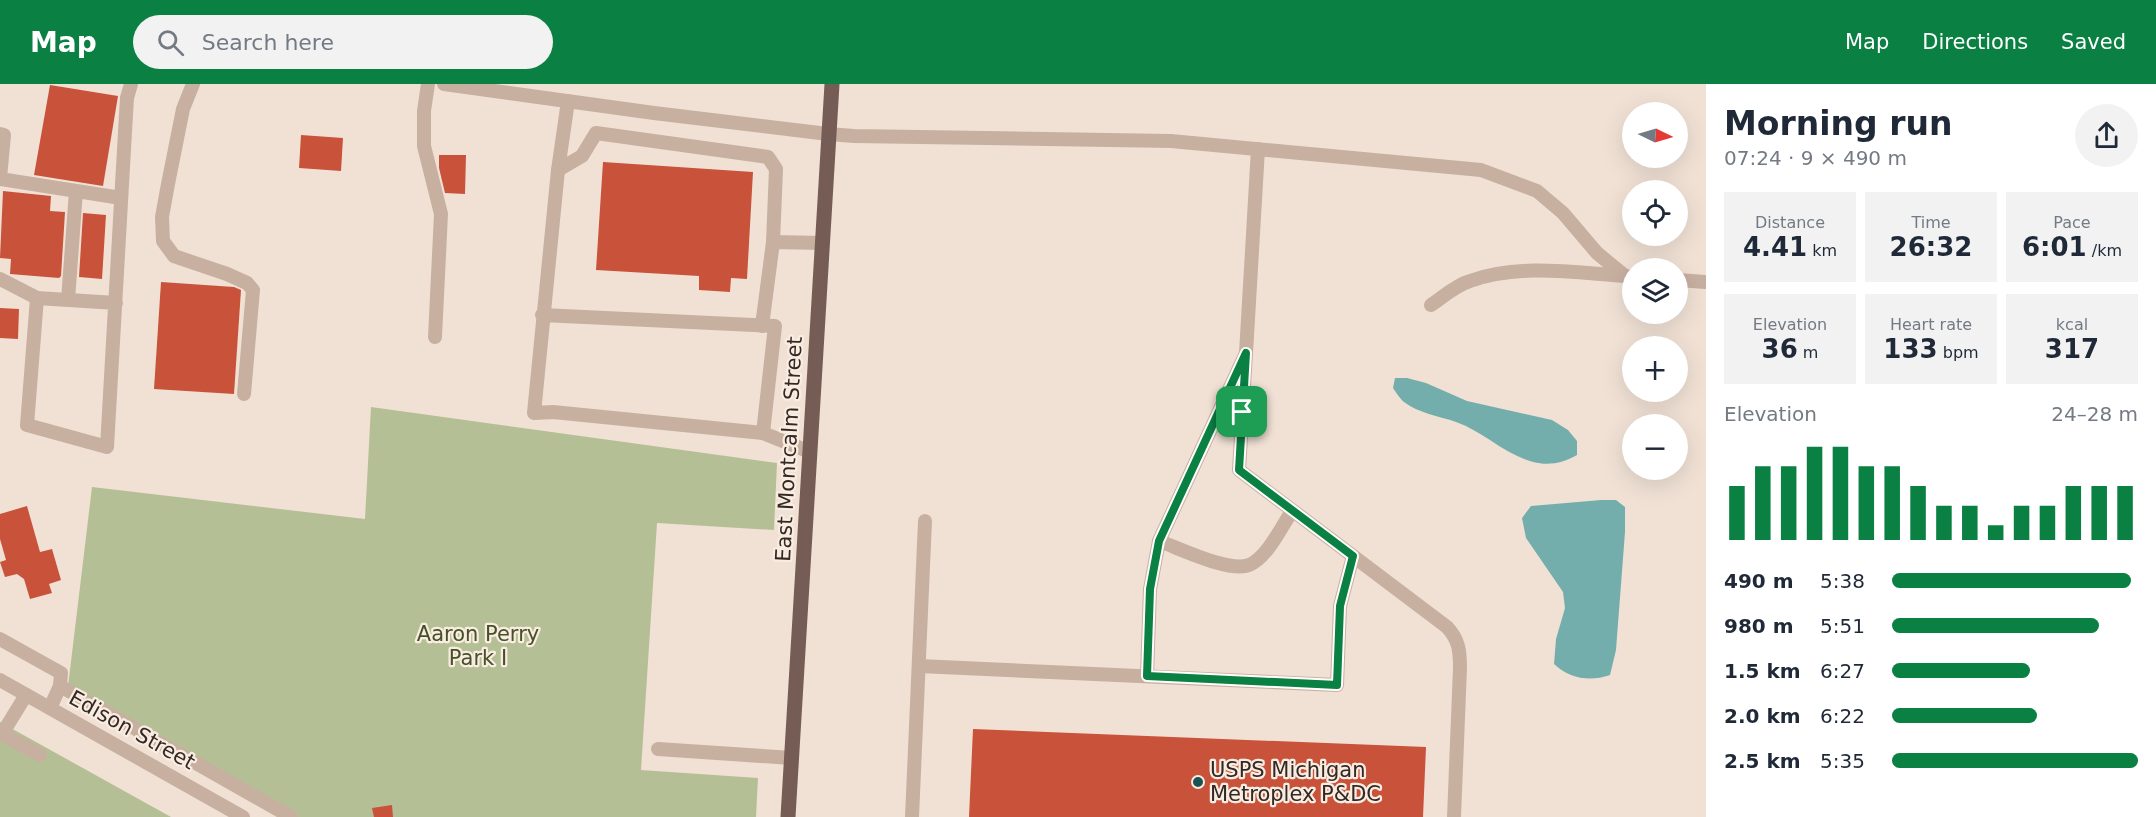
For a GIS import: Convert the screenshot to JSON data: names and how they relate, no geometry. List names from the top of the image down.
{
  "streets": {
    "main road": ["East Montcalm Street"],
    "street": ["Edison Street"]
  },
  "parks": ["Aaron Perry Park I"],
  "places": ["USPS Michigan Metroplex P&DC"],
  "north": "right",
  "page": {
    "header": "Map",
    "search": "Search here",
    "nav": ["Map", "Directions", "Saved"],
    "heading": ["Morning run", "07:24 · 9 × 490 m"],
    "map_buttons": ["+", "−"],
    "stats": [
      ["Distance", "4.41 km"],
      ["Time", "26:32"],
      ["Pace", "6:01 /km"],
      ["Elevation", "36 m"],
      ["Heart rate", "133 bpm"],
      ["kcal", "317"]
    ],
    "chart": ["Elevation", "24–28 m"],
    "list": [
      {
        "name": "490 m",
        "note": "5:38"
      },
      {
        "name": "980 m",
        "note": "5:51"
      },
      {
        "name": "1.5 km",
        "note": "6:27"
      },
      {
        "name": "2.0 km",
        "note": "6:22"
      },
      {
        "name": "2.5 km",
        "note": "5:35"
      }
    ]
  }
}
